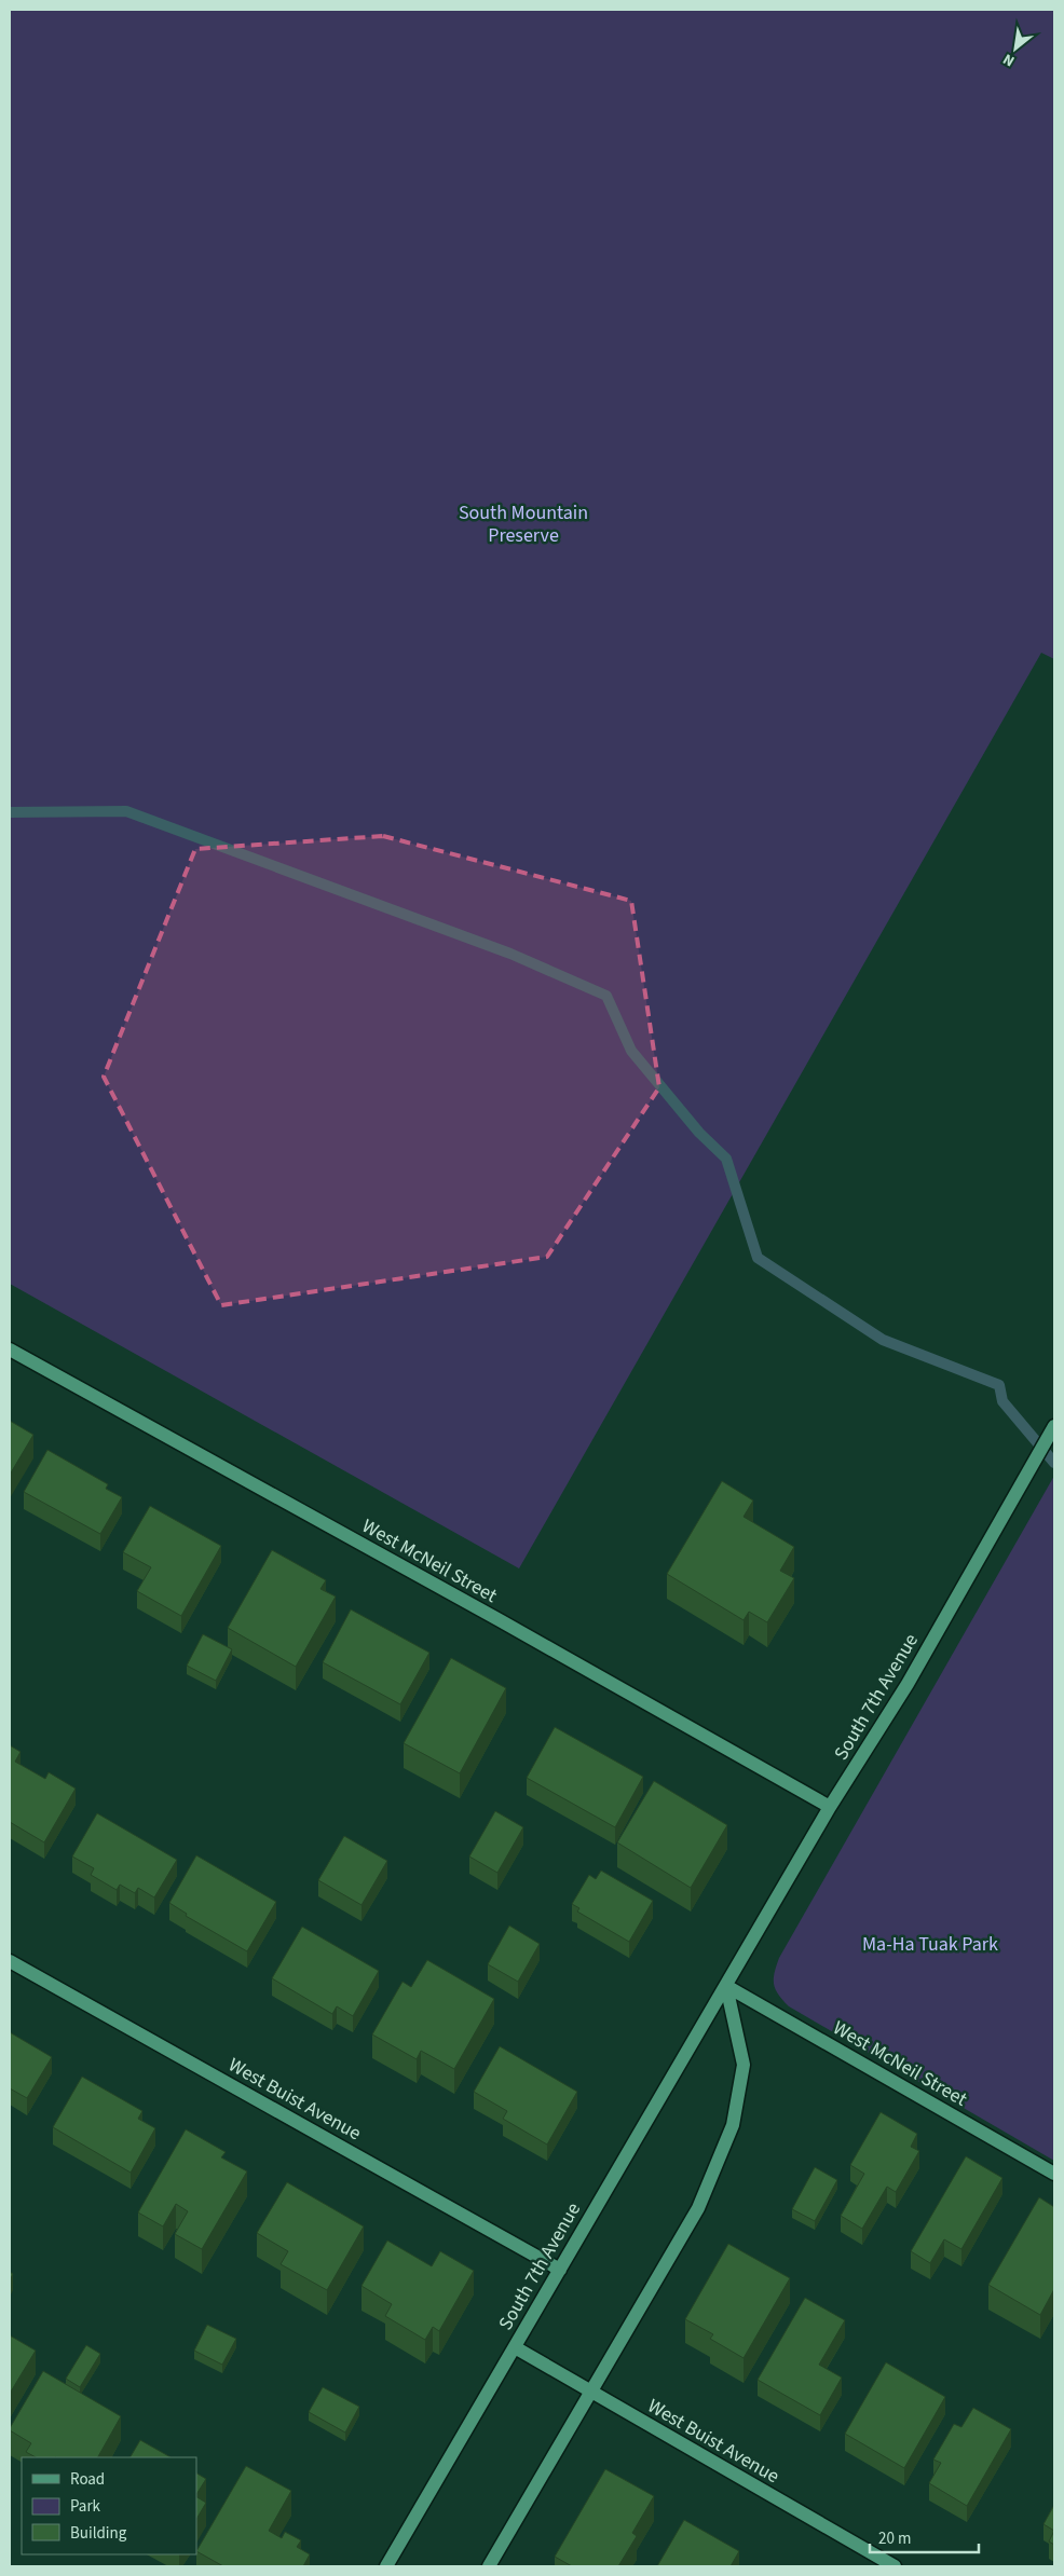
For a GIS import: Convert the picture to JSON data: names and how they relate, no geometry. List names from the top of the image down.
{
  "streets": {
    "street": ["West McNeil Street", "South 7th Avenue", "West Buist Avenue"]
  },
  "crossings": [
    ["West McNeil Street", "South 7th Avenue"],
    ["South 7th Avenue", "West Buist Avenue"]
  ],
  "parks": ["South Mountain Preserve", "Ma-Ha Tuak Park"],
  "legend": ["Road", "Park", "Building"],
  "scale_bar": "20 m",
  "north": "bottom left"
}
